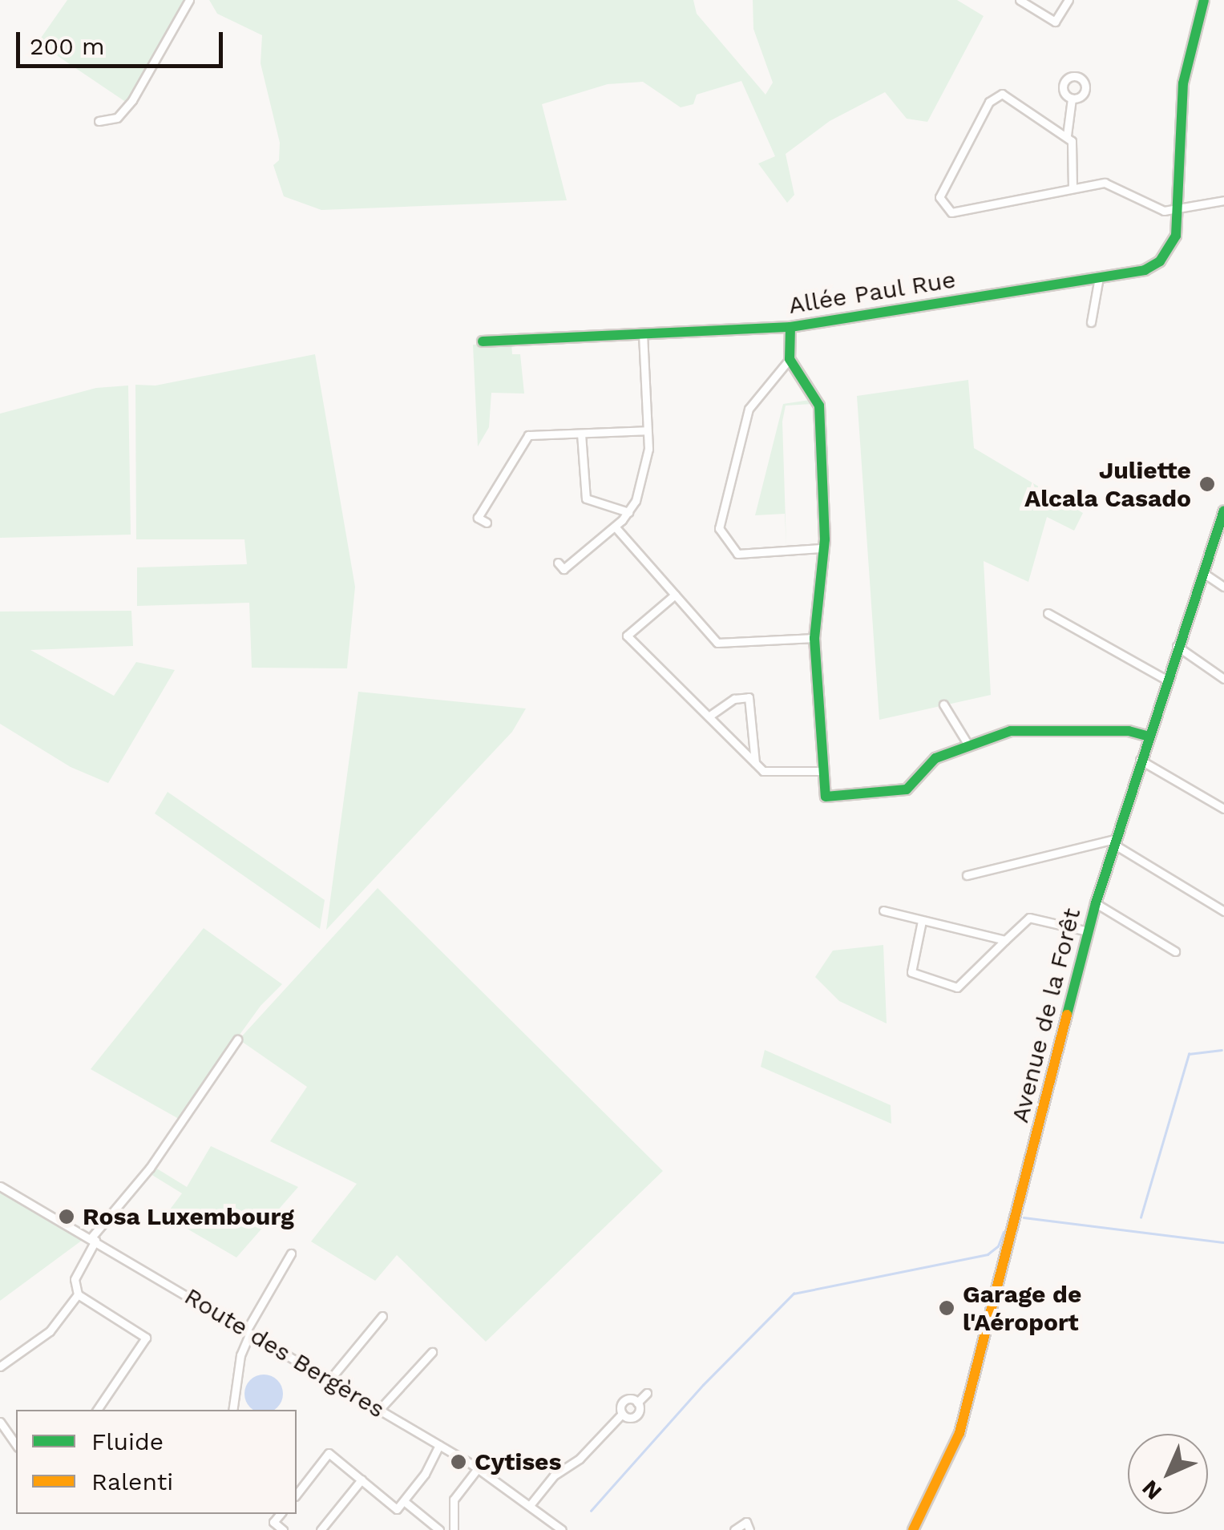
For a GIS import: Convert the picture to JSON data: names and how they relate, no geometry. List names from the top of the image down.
{
  "streets": {
    "street": ["Allée Paul Rue", "Avenue de la Forêt", "Route des Bergères"]
  },
  "places": [
    "Juliette Alcala Casado",
    "Rosa Luxembourg",
    "Garage de l'Aéroport",
    "Cytises"
  ],
  "legend": ["Fluide", "Ralenti"],
  "scale_bar": "200 m",
  "north": "bottom left"
}
